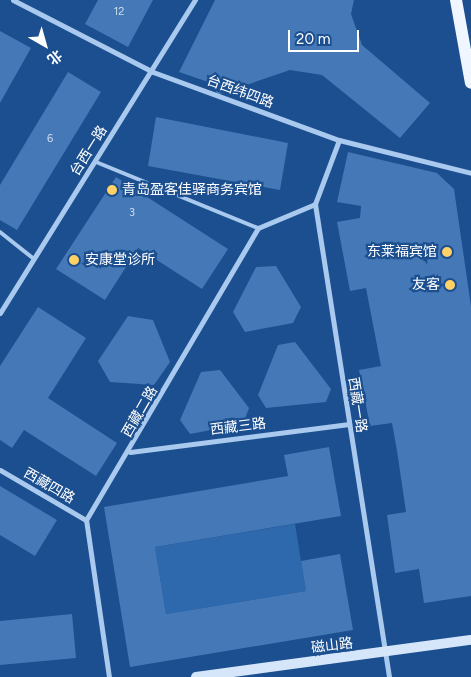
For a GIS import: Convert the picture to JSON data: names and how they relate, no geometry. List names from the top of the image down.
{
  "streets": {
    "street": [
      "台西纬四路",
      "台西一路",
      "西藏一路",
      "西藏二路",
      "西藏三路",
      "西藏四路",
      "磁山路"
    ]
  },
  "crossings": [
    ["台西纬四路", "台西一路"],
    ["台西纬四路", "西藏一路"],
    ["西藏一路", "西藏三路"],
    ["西藏一路", "磁山路"],
    ["西藏二路", "西藏三路"],
    ["西藏二路", "西藏四路"]
  ],
  "places": [
    "青岛盈客佳驿商务宾馆",
    "东莱福宾馆",
    "安康堂诊所",
    "友客"
  ],
  "house_numbers": ["12", "6", "3"],
  "scale_bar": "20 m",
  "north": "bottom right"
}
